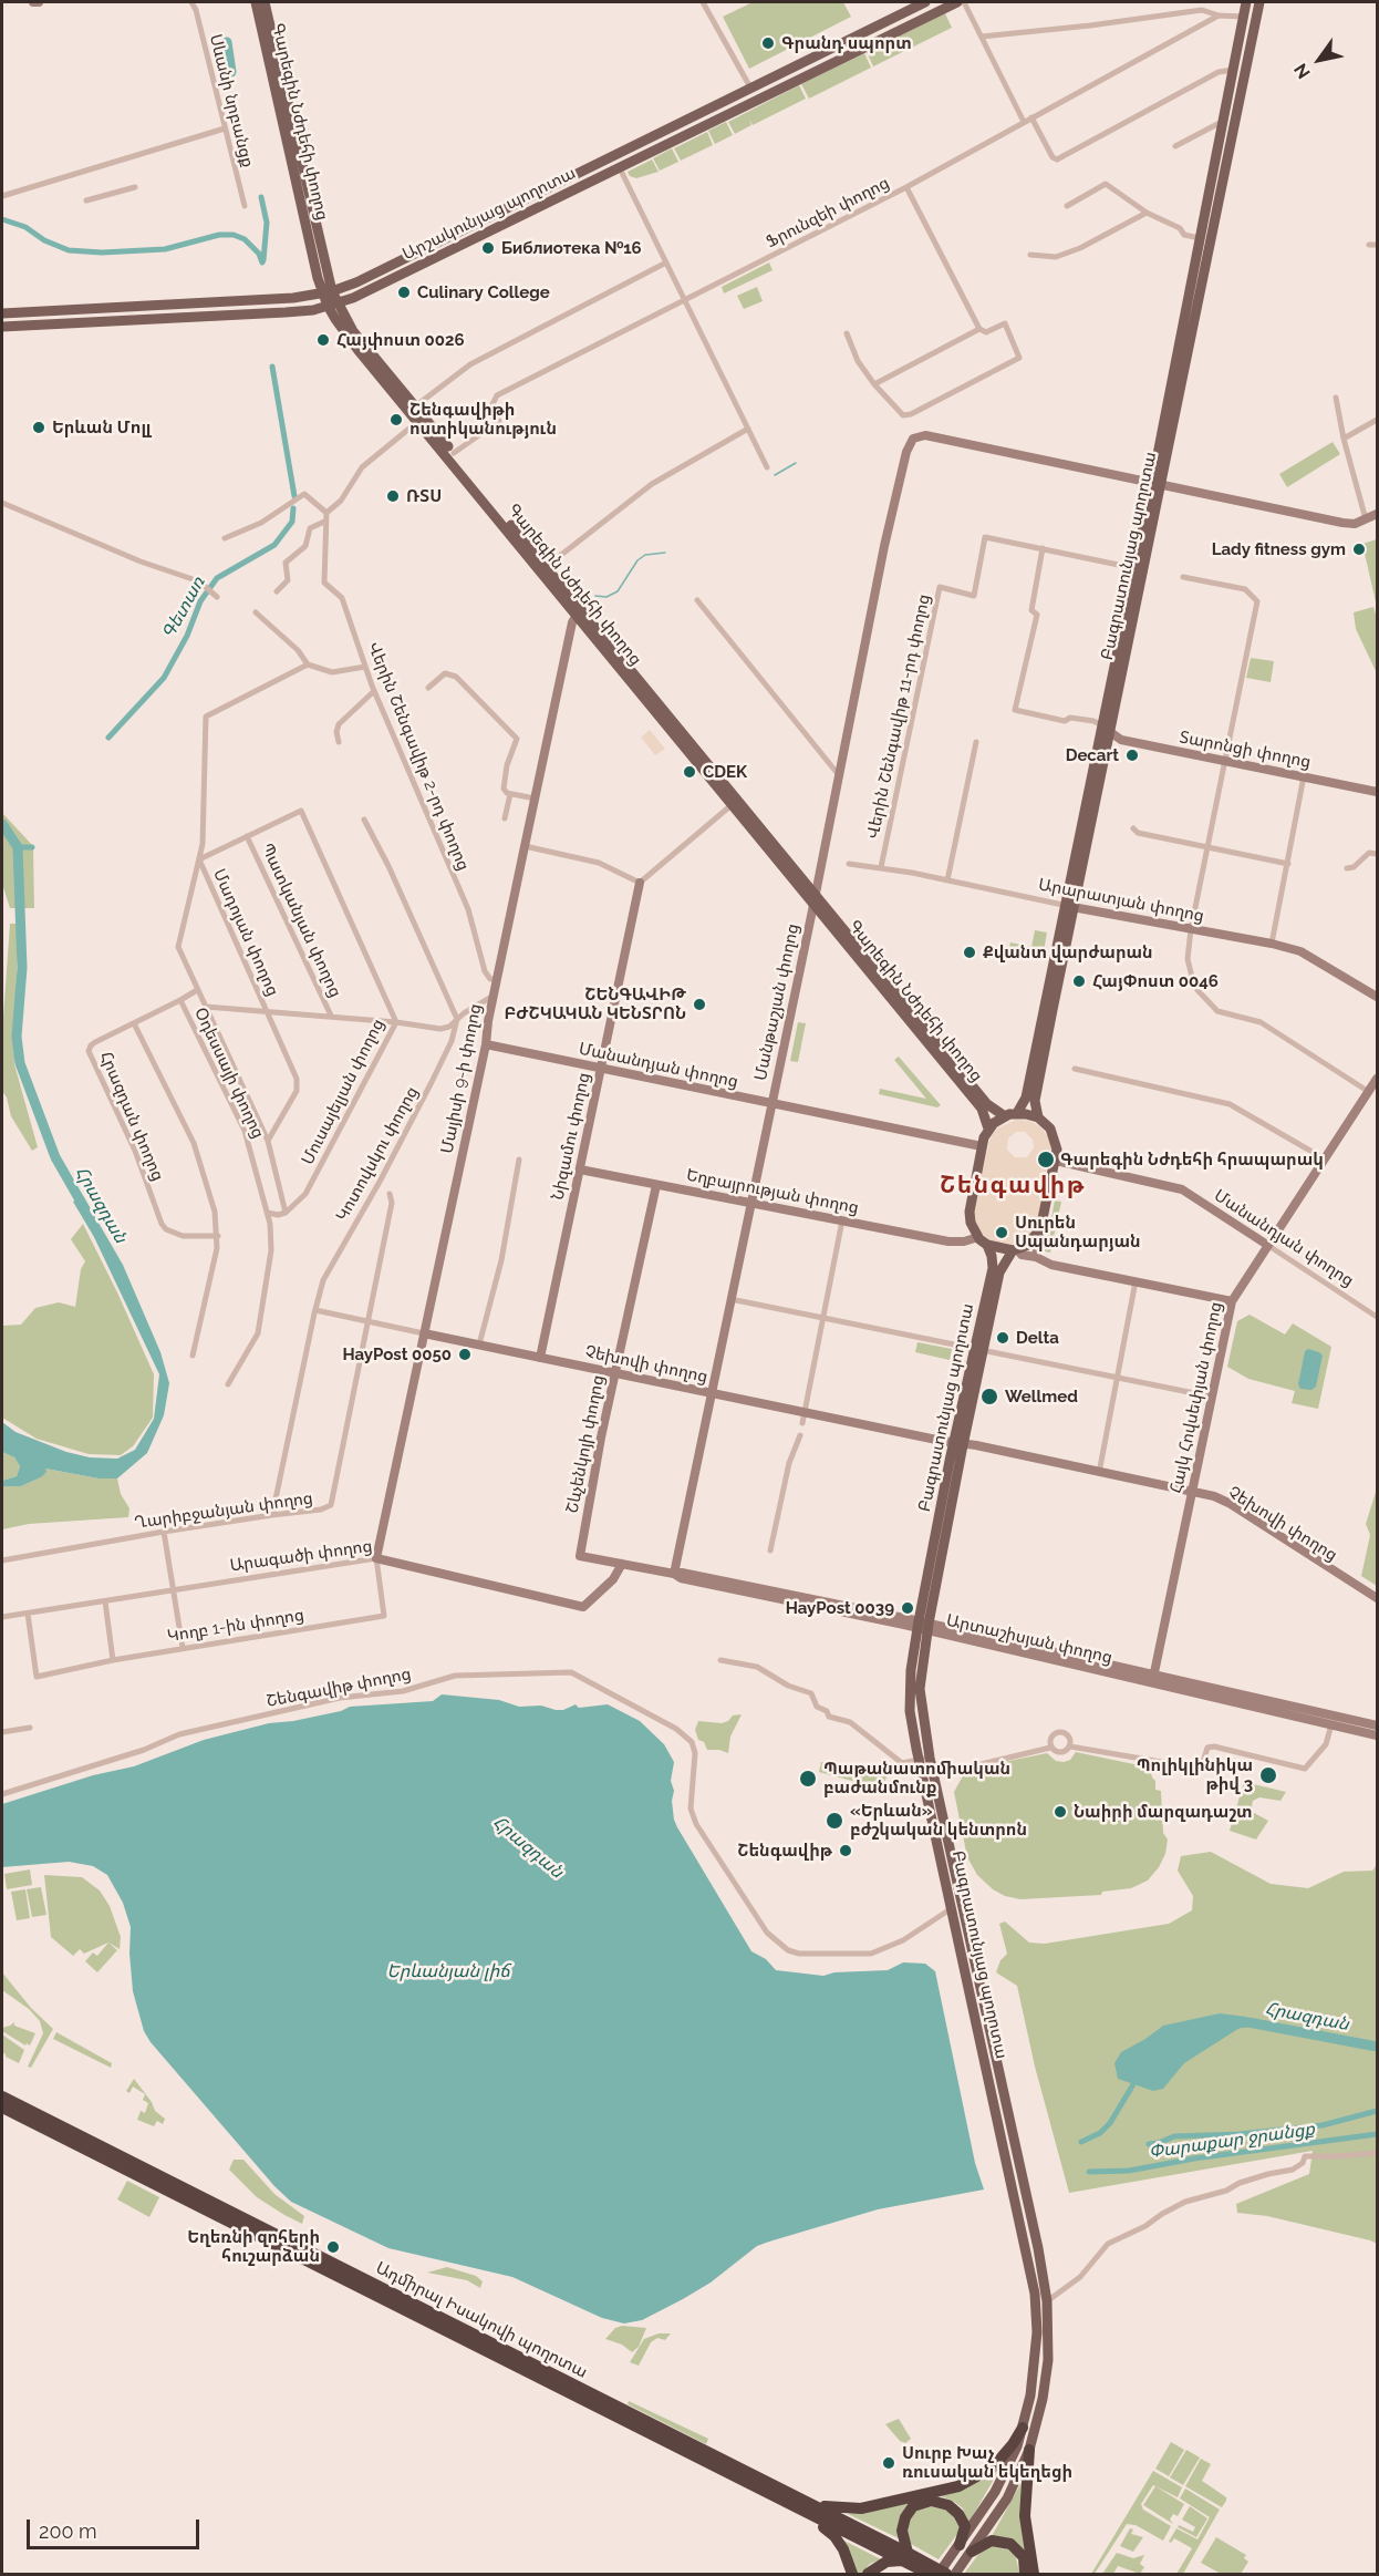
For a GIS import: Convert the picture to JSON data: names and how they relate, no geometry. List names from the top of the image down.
{
  "streets": {
    "highway": ["Ադմիրալ Իսակովի պողոտա"],
    "main road": ["Գարեգին Նժդեհի փողոց", "Արշակունյաց պողոտա", "Բագրատունյաց պողոտա"],
    "street": [
      "Սևանի նրբանցք",
      "Ֆրունզեի փողոց",
      "Վերին Շենգավիթ 11-րդ փողոց",
      "Տարոնցի փողոց",
      "Վերին Շենգավիթ 2-րդ փողոց",
      "Արարատյան փողոց",
      "Պատկանյան փողոց",
      "Մադոյան փողոց",
      "Մանթաշյան փողոց",
      "Մանանդյան փողոց",
      "Օդեսսայի փողոց",
      "Մայիսի 9-ի փողոց",
      "Մուսայելյան փողոց",
      "Հրազդան փողոց",
      "Նիզամու փողոց",
      "Կոտովսկու փողոց",
      "Եղբայրության փողոց",
      "Չեխովի փողոց",
      "Հայկ Հովսեփյան փողոց",
      "Շևչենկոյի փողոց",
      "Ղարիբջանյան փողոց",
      "Արագածի փողոց",
      "Կողբ 1-ին փողոց",
      "Արտաշիսյան փողոց",
      "Շենգավիթ փողոց"
    ]
  },
  "crossings": [
    ["Գարեգին Նժդեհի փողոց", "Ֆրունզեի փողոց"],
    ["Գարեգին Նժդեհի փողոց", "Արշակունյաց պողոտա"],
    ["Գարեգին Նժդեհի փողոց", "Բագրատունյաց պողոտա"],
    ["Գարեգին Նժդեհի փողոց", "Վերին Շենգավիթ 2-րդ փողոց"],
    ["Գարեգին Նժդեհի փողոց", "Մանթաշյան փողոց"],
    ["Գարեգին Նժդեհի փողոց", "Մանանդյան փողոց"],
    ["Գարեգին Նժդեհի փողոց", "Մայիսի 9-ի փողոց"],
    ["Գարեգին Նժդեհի փողոց", "Եղբայրության փողոց"],
    ["Բագրատունյաց պողոտա", "Տարոնցի փողոց"],
    ["Բագրատունյաց պողոտա", "Արարատյան փողոց"],
    ["Բագրատունյաց պողոտա", "Մանթաշյան փողոց"],
    ["Բագրատունյաց պողոտա", "Մանանդյան փողոց"],
    ["Բագրատունյաց պողոտա", "Եղբայրության փողոց"],
    ["Բագրատունյաց պողոտա", "Չեխովի փողոց"],
    ["Բագրատունյաց պողոտա", "Արտաշիսյան փողոց"],
    ["Բագրատունյաց պողոտա", "Շենգավիթ փողոց"],
    ["Վերին Շենգավիթ 11-րդ փողոց", "Արարատյան փողոց"],
    ["Վերին Շենգավիթ 2-րդ փողոց", "Մայիսի 9-ի փողոց"],
    ["Պատկանյան փողոց", "Մուսայելյան փողոց"],
    ["Մադոյան փողոց", "Օդեսսայի փողոց"],
    ["Մանթաշյան փողոց", "Մանանդյան փողոց"],
    ["Մանթաշյան փողոց", "Եղբայրության փողոց"],
    ["Մանթաշյան փողոց", "Չեխովի փողոց"],
    ["Մանթաշյան փողոց", "Արտաշիսյան փողոց"],
    ["Մանանդյան փողոց", "Մայիսի 9-ի փողոց"],
    ["Մանանդյան փողոց", "Նիզամու փողոց"],
    ["Մանանդյան փողոց", "Եղբայրության փողոց"],
    ["Մանանդյան փողոց", "Հայկ Հովսեփյան փողոց"],
    ["Օդեսսայի փողոց", "Մուսայելյան փողոց"],
    ["Մայիսի 9-ի փողոց", "Չեխովի փողոց"],
    ["Մայիսի 9-ի փողոց", "Արագածի փողոց"],
    ["Մայիսի 9-ի փողոց", "Կողբ 1-ին փողոց"],
    ["Նիզամու փողոց", "Եղբայրության փողոց"],
    ["Նիզամու փողոց", "Չեխովի փողոց"],
    ["Կոտովսկու փողոց", "Չեխովի փողոց"],
    ["Կոտովսկու փողոց", "Ղարիբջանյան փողոց"],
    ["Եղբայրության փողոց", "Շևչենկոյի փողոց"],
    ["Չեխովի փողոց", "Հայկ Հովսեփյան փողոց"],
    ["Չեխովի փողոց", "Շևչենկոյի փողոց"],
    ["Չեխովի փողոց", "Ղարիբջանյան փողոց"],
    ["Հայկ Հովսեփյան փողոց", "Արտաշիսյան փողոց"],
    ["Շևչենկոյի փողոց", "Արտաշիսյան փողոց"],
    ["Արագածի փողոց", "Կողբ 1-ին փողոց"],
    ["Արագածի փողոց", "Արտաշիսյան փողոց"]
  ],
  "districts": ["Շենգավիթ"],
  "water": [
    "Գետառ",
    "Հրազդան",
    "Երևանյան լիճ",
    "Փարաքար ջրանցք"
  ],
  "places": [
    "Գրանդ սպորտ",
    "Библиотека №16",
    "Culinary College",
    "Հայփոստ 0026",
    "Շենգավիթի ոստիկանություն",
    "Երևան Մոլլ",
    "ՌՏՍ",
    "Lady fitness gym",
    "Decart",
    "CDEK",
    "Քվանտ վարժարան",
    "ՀայՓոստ 0046",
    "ՇԵՆԳԱՎԻԹ ԲԺՇԿԱԿԱՆ ԿԵՆՏՐՈՆ",
    "Գարեգին Նժդեհի հրապարակ",
    "Սուրեն Սպանդարյան",
    "Delta",
    "HayPost 0050",
    "Wellmed",
    "HayPost 0039",
    "Պոլիկլինիկա թիվ 3",
    "Պաթանատոմիական բաժանմունք",
    "Նաիրի մարզադաշտ",
    "«Երևան» բժշկական կենտրոն",
    "Շենգավիթ",
    "Եղեռնի զոհերի հուշարձան",
    "Սուրբ Խաչ ռուսական եկեղեցի"
  ],
  "scale_bar": "200 m",
  "north": "bottom left"
}
